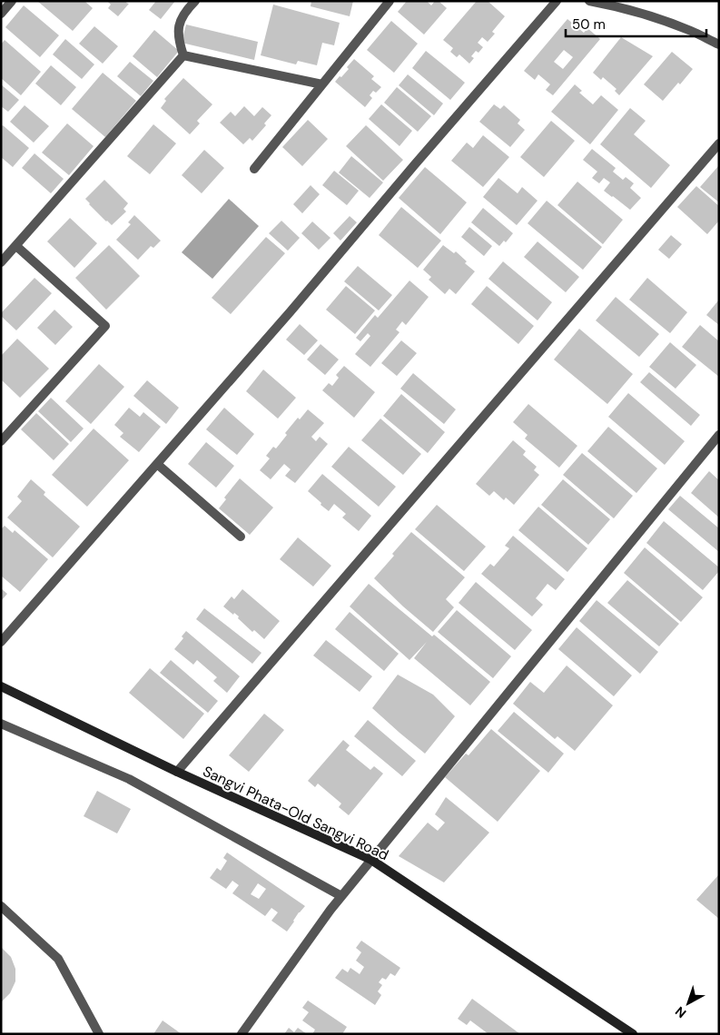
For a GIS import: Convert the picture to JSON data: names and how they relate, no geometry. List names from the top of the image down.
{
  "streets": {
    "main road": ["Sangvi Phata-Old Sangvi Road"]
  },
  "scale_bar": "50 m",
  "north": "bottom left"
}
